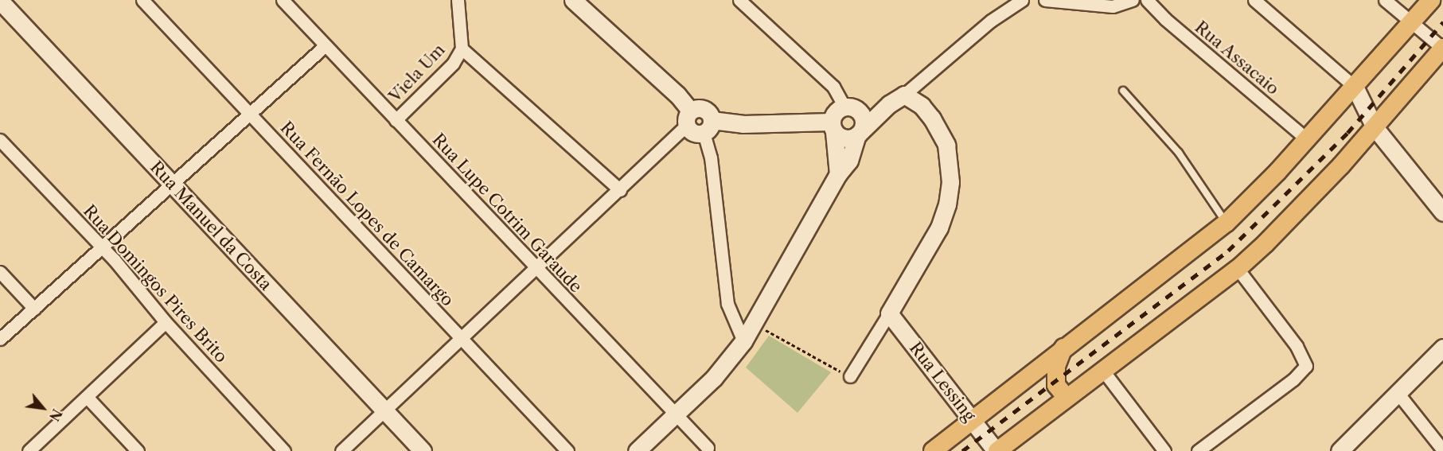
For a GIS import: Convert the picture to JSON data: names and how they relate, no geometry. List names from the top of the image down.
{
  "streets": {
    "street": [
      "Rua Assacaio",
      "Viela Um",
      "Rua Lupe Cotrim Garaude",
      "Rua Fernão Lopes de Camargo",
      "Rua Manuel da Costa",
      "Rua Domingos Pires Brito",
      "Rua Lessing"
    ]
  },
  "crossings": [
    ["Viela Um", "Rua Lupe Cotrim Garaude"]
  ],
  "north": "bottom right"
}
